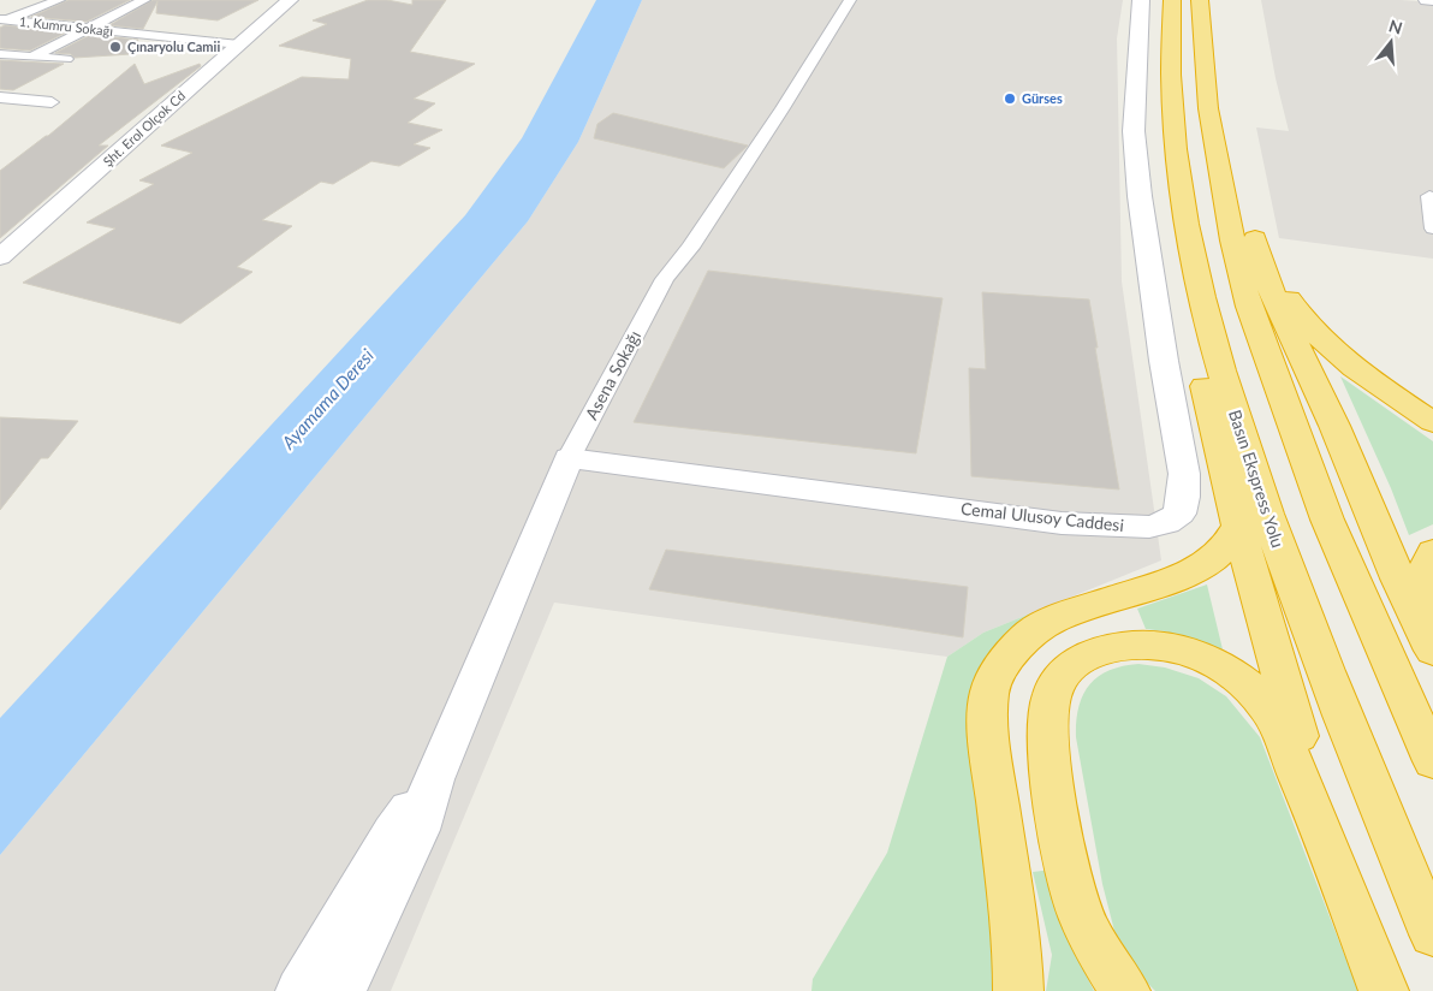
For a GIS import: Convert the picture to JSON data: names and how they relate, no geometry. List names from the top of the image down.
{
  "streets": {
    "highway": ["Basın Ekspress Yolu"],
    "main road": ["Şht. Erol Olçok Cd", "Asena Sokağı", "Cemal Ulusoy Caddesi"],
    "street": ["1. Kumru Sokağı"]
  },
  "crossings": [
    ["1. Kumru Sokağı", "Şht. Erol Olçok Cd"],
    ["Asena Sokağı", "Cemal Ulusoy Caddesi"]
  ],
  "water": ["Ayamama Deresi"],
  "places": ["Çınaryolu Camii", "Gürses"],
  "north": "top"
}
